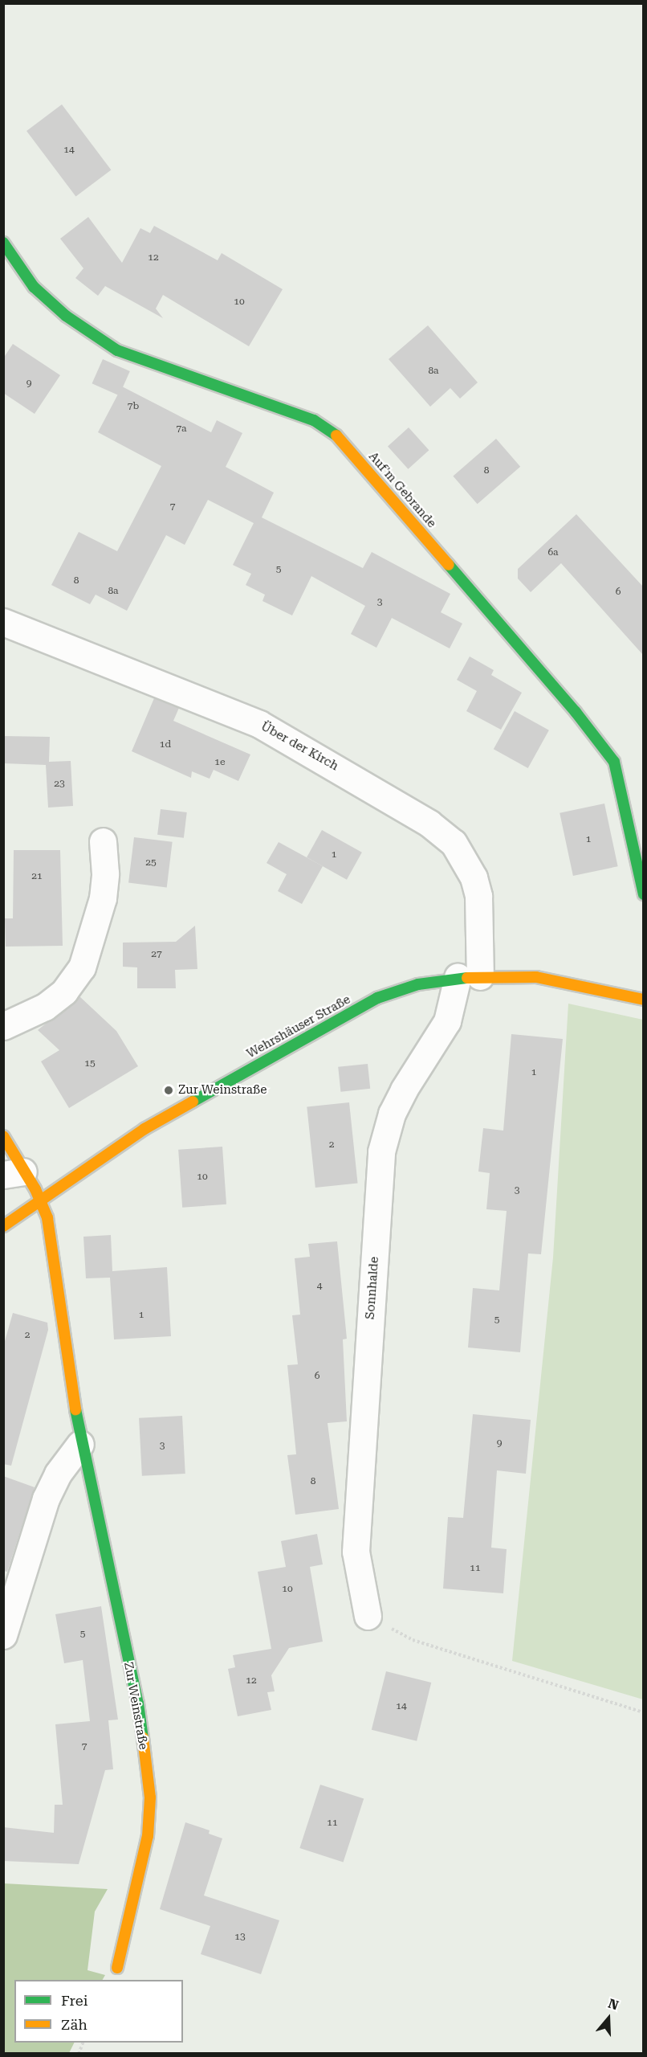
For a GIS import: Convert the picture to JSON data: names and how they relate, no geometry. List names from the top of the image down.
{
  "streets": {
    "street": [
      "Auf'm Gebrande",
      "Über der Kirch",
      "Wehrshäuser Straße",
      "Sonnhalde",
      "Zur Weinstraße"
    ]
  },
  "crossings": [
    ["Über der Kirch", "Wehrshäuser Straße"],
    ["Über der Kirch", "Sonnhalde"],
    ["Wehrshäuser Straße", "Sonnhalde"],
    ["Wehrshäuser Straße", "Zur Weinstraße"]
  ],
  "places": ["Zur Weinstraße"],
  "house_numbers": [
    "14",
    "12",
    "10",
    "8a",
    "9",
    "7b",
    "7a",
    "8",
    "7",
    "6a",
    "5",
    "8",
    "8a",
    "6",
    "3",
    "1d",
    "1e",
    "23",
    "1",
    "1",
    "25",
    "21",
    "27",
    "15",
    "1",
    "2",
    "10",
    "3",
    "4",
    "1",
    "5",
    "2",
    "6",
    "9",
    "3",
    "8",
    "11",
    "10",
    "5",
    "12",
    "14",
    "7",
    "11",
    "13"
  ],
  "legend": ["Frei", "Zäh"],
  "north": "top"
}
